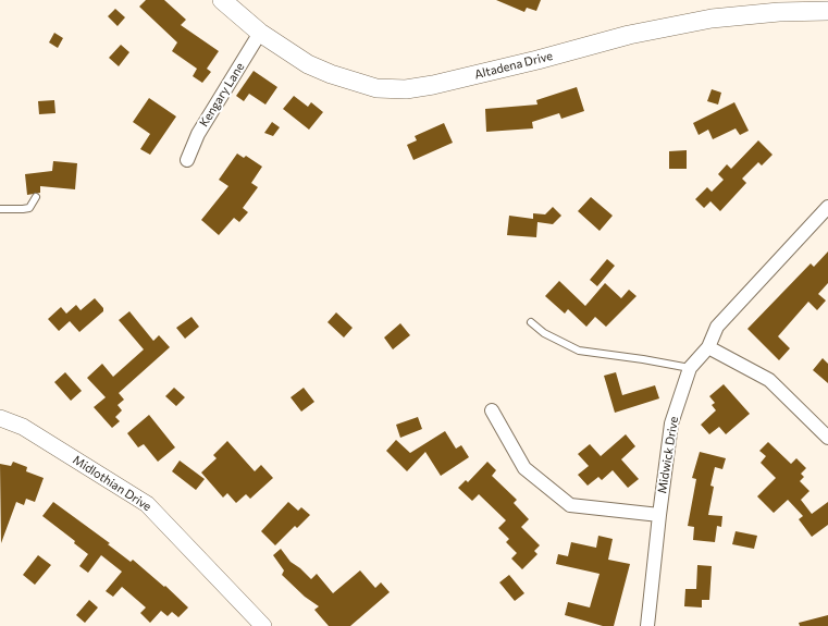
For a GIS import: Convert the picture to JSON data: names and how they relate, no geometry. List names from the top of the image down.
{
  "streets": {
    "main road": ["Altadena Drive"],
    "street": ["Kengary Lane", "Midwick Drive", "Midlothian Drive"]
  },
  "crossings": [
    ["Altadena Drive", "Kengary Lane"]
  ]
}
